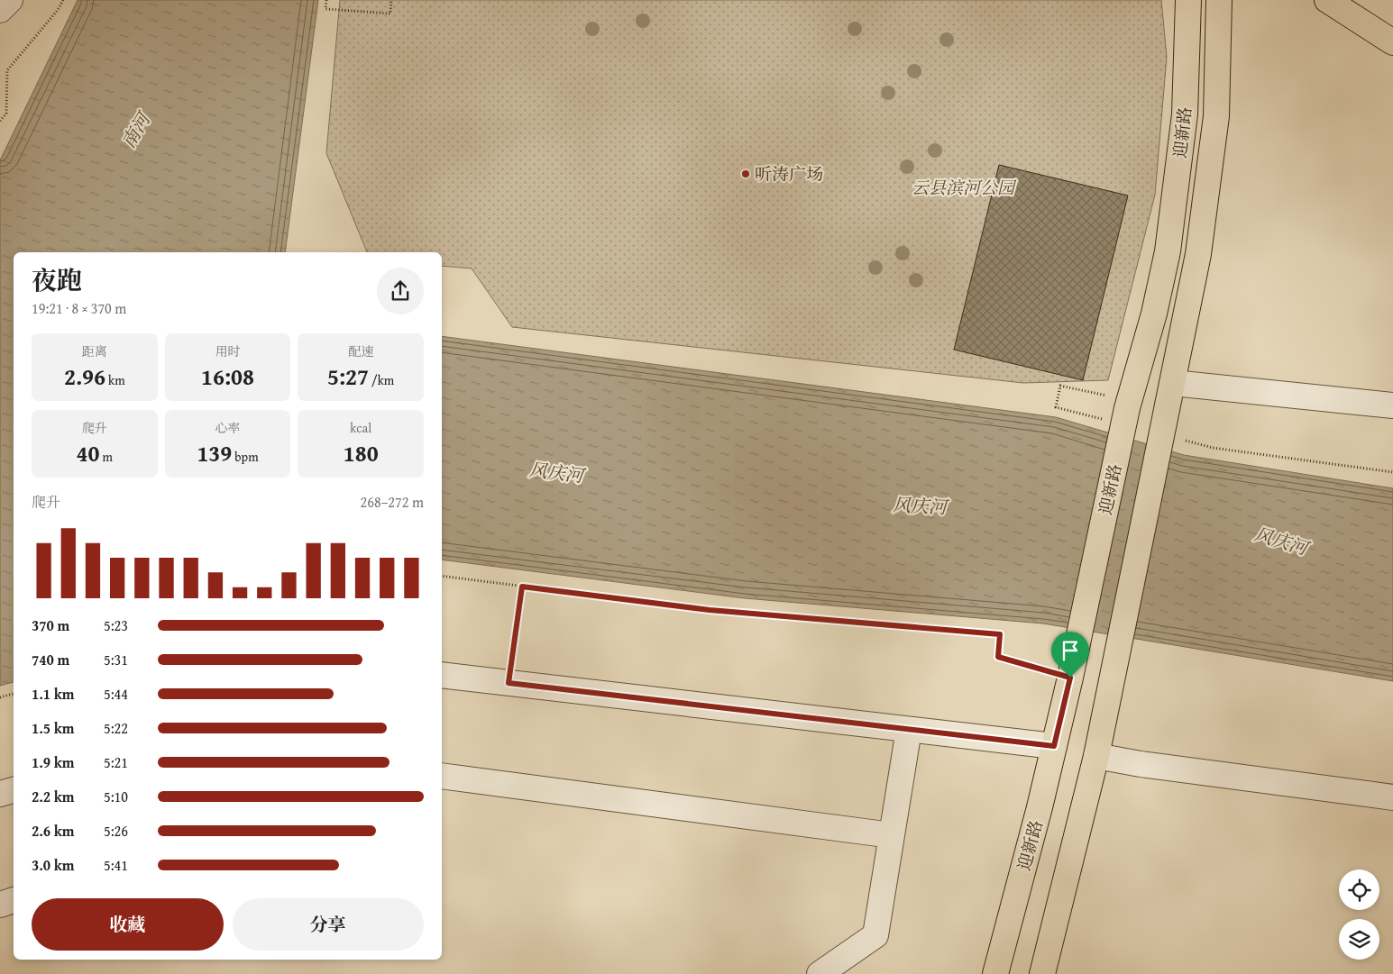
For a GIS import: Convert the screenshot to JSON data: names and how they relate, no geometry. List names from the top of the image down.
{
  "streets": {
    "main road": ["迎新路"]
  },
  "water": ["南河", "风庆河"],
  "parks": ["云县滨河公园"],
  "places": ["听涛广场"],
  "page": {
    "heading": ["夜跑", "19:21 · 8 × 370 m"],
    "stats": [
      ["距离", "2.96 km"],
      ["用时", "16:08"],
      ["配速", "5:27 /km"],
      ["爬升", "40 m"],
      ["心率", "139 bpm"],
      ["kcal", "180"]
    ],
    "chart": ["爬升", "268–272 m"],
    "list": [
      {
        "name": "370 m",
        "note": "5:23"
      },
      {
        "name": "740 m",
        "note": "5:31"
      },
      {
        "name": "1.1 km",
        "note": "5:44"
      },
      {
        "name": "1.5 km",
        "note": "5:22"
      },
      {
        "name": "1.9 km",
        "note": "5:21"
      },
      {
        "name": "2.2 km",
        "note": "5:10"
      },
      {
        "name": "2.6 km",
        "note": "5:26"
      },
      {
        "name": "3.0 km",
        "note": "5:41"
      }
    ],
    "buttons": ["收藏", "分享"]
  }
}
